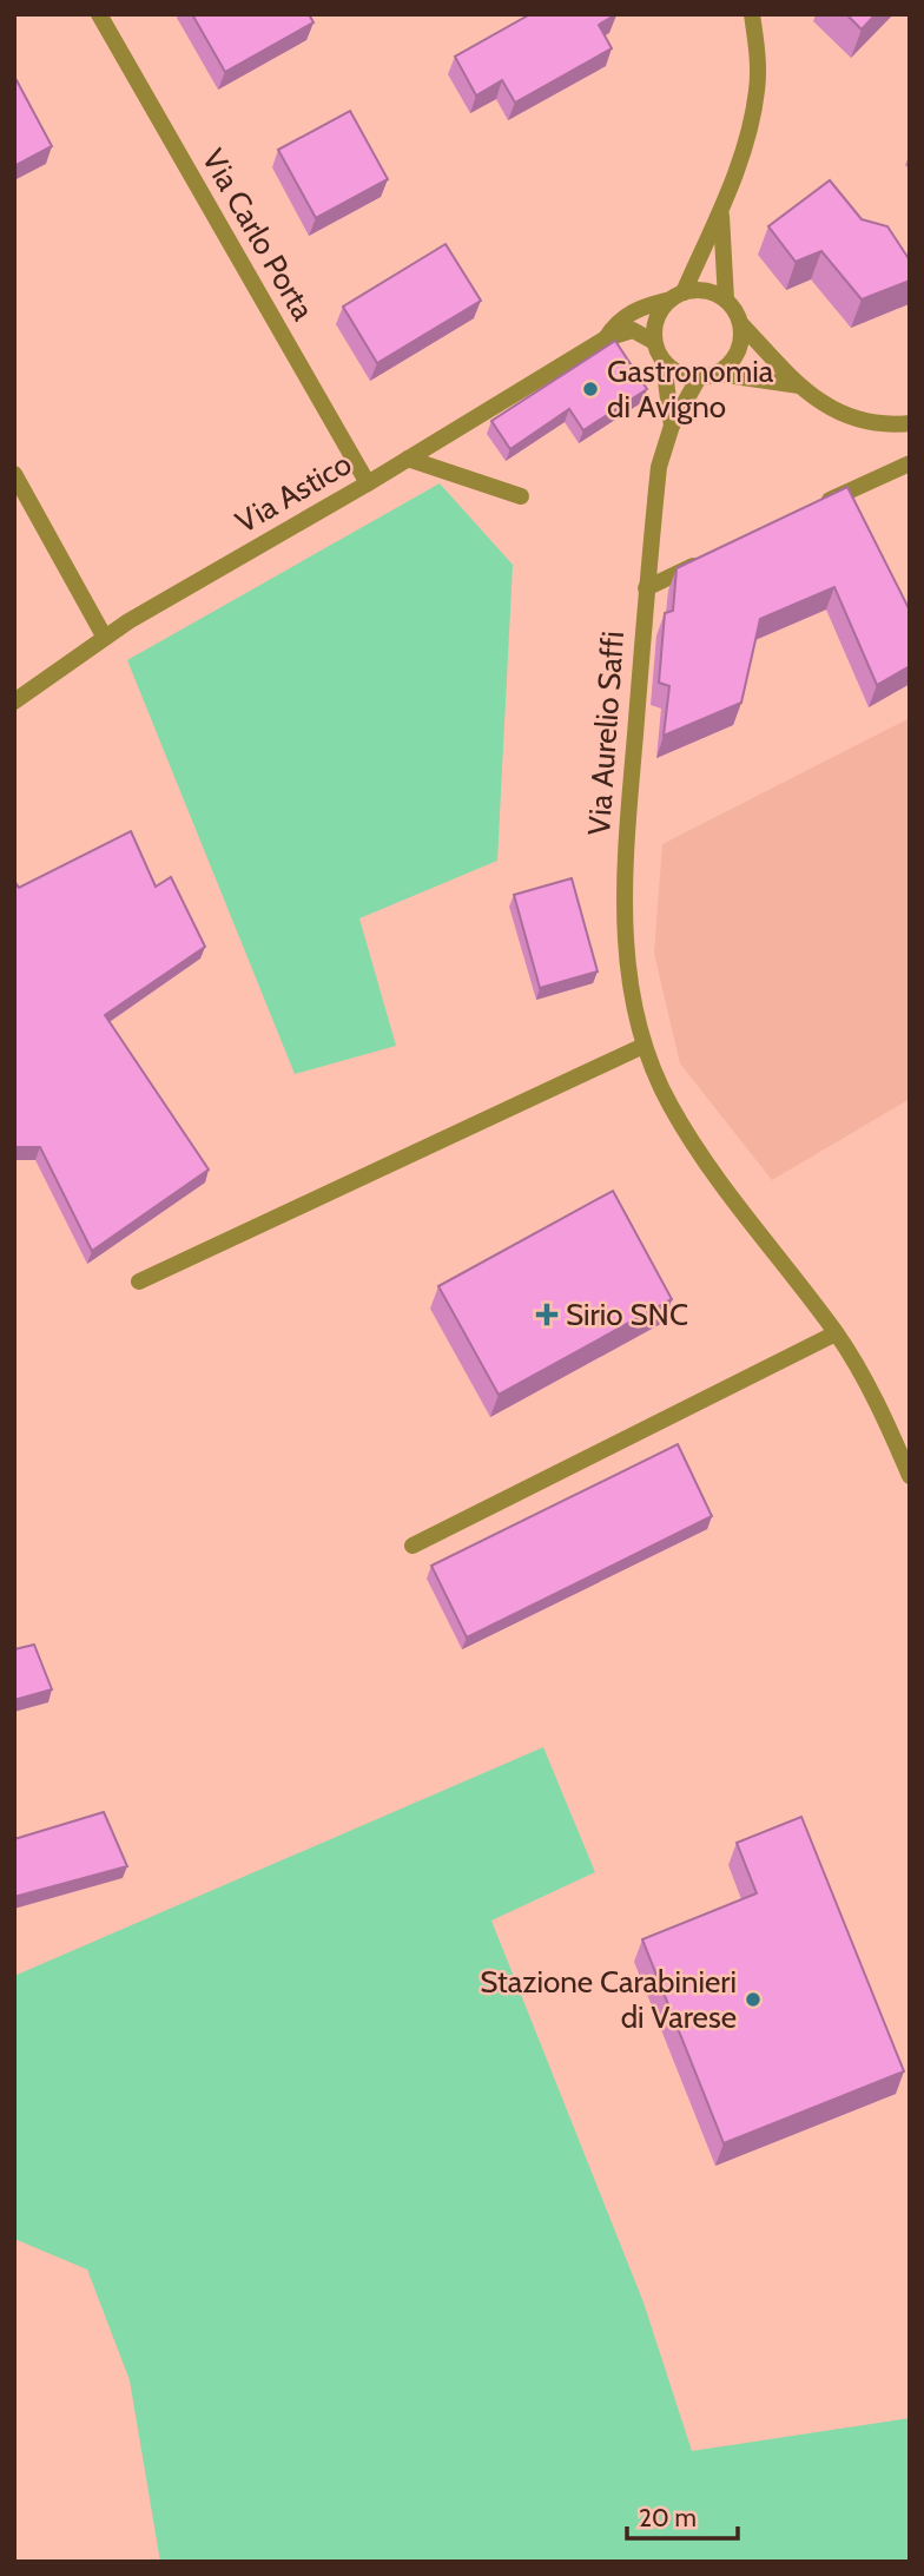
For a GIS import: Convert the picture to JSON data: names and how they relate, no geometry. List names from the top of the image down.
{
  "streets": {
    "street": ["Via Carlo Porta", "Via Astico", "Via Aurelio Saffi"]
  },
  "crossings": [
    ["Via Carlo Porta", "Via Astico"],
    ["Via Astico", "Via Aurelio Saffi"]
  ],
  "places": {
    "other": ["Gastronomia di Avigno", "Stazione Carabinieri di Varese"],
    "health": ["Sirio SNC"]
  },
  "scale_bar": "20 m"
}
